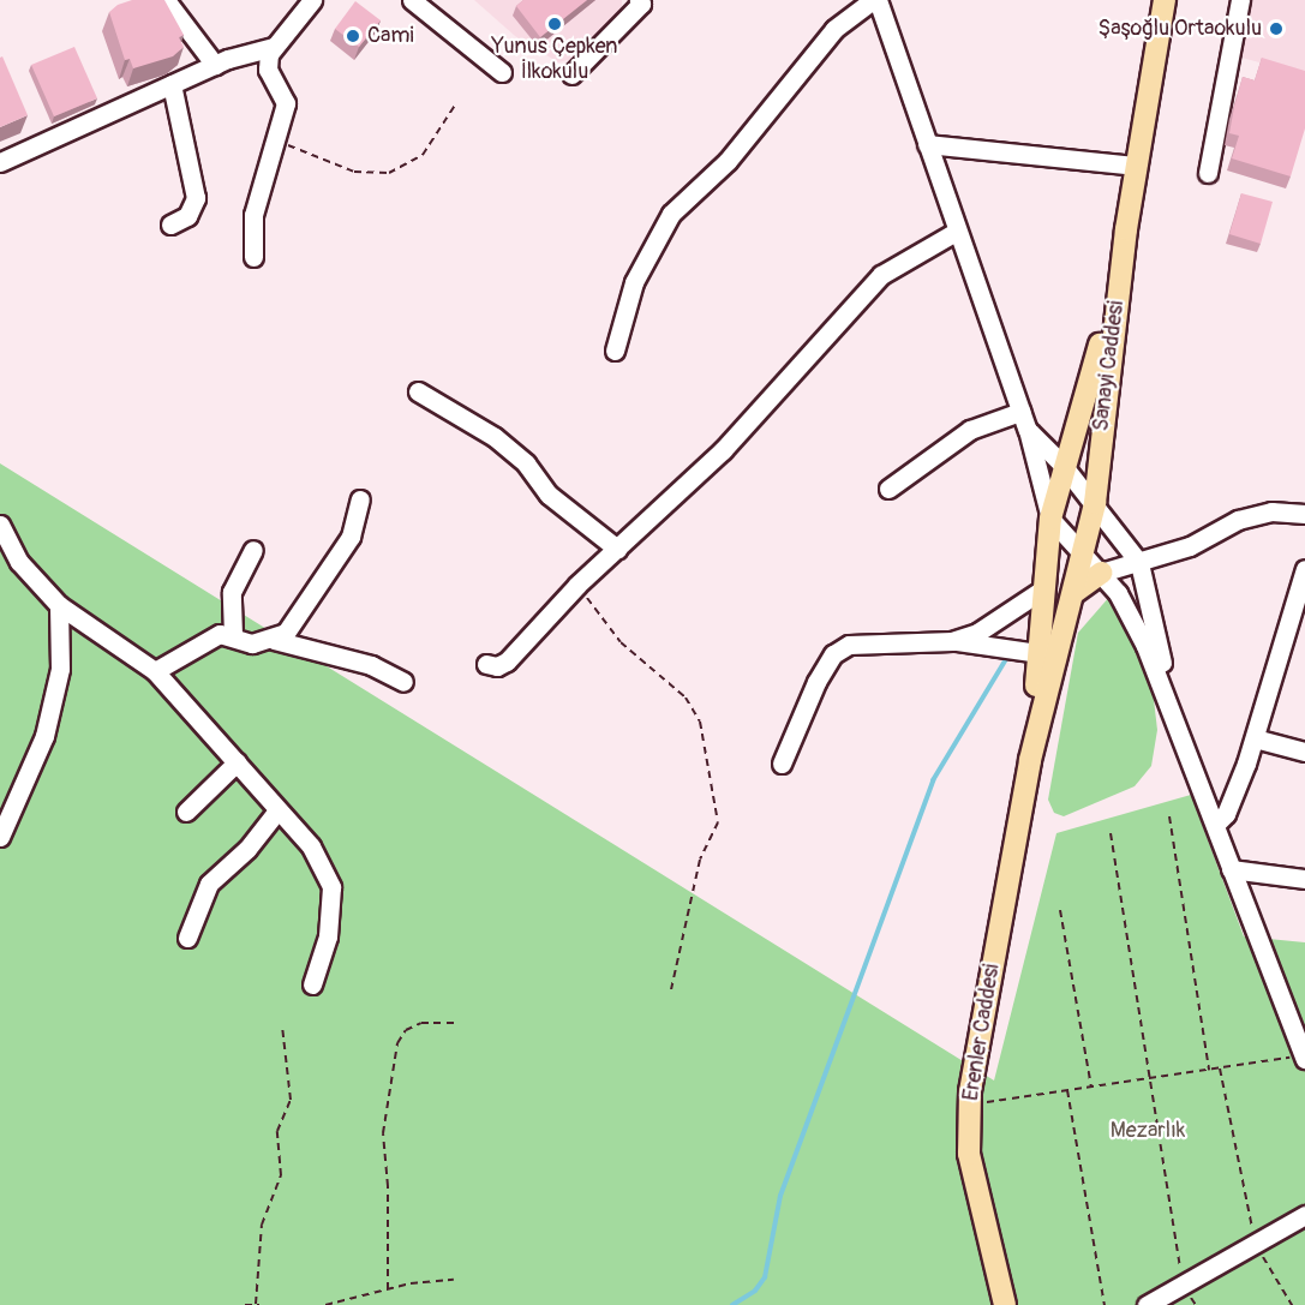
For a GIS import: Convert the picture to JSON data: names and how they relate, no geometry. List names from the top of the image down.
{
  "streets": {
    "main road": ["Sanayi Caddesi", "Erenler Caddesi"]
  },
  "crossings": [
    ["Sanayi Caddesi", "Erenler Caddesi"]
  ],
  "parks": ["Mezarlık"],
  "places": ["Yunus Çepken İlkokulu", "Şaşoğlu Ortaokulu", "Cami"]
}
